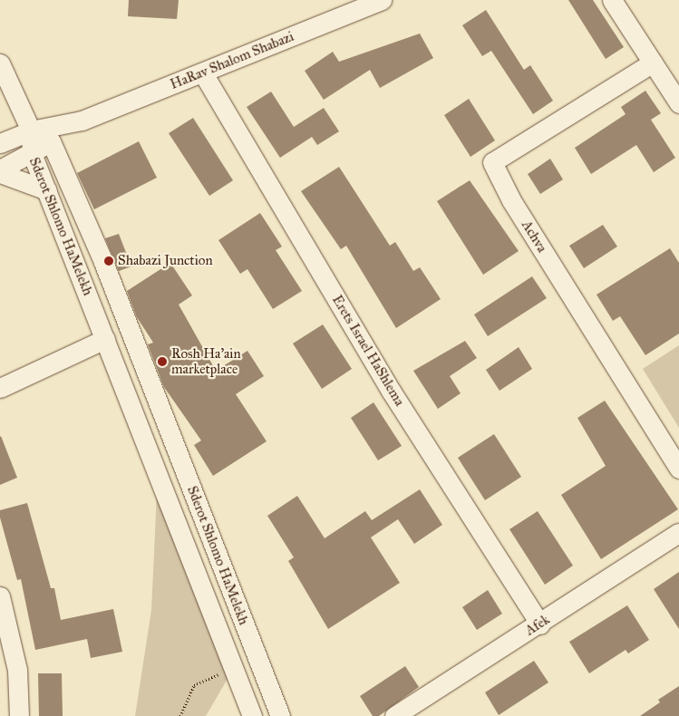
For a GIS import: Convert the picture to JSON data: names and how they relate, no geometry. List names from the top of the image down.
{
  "streets": {
    "street": [
      "HaRav Shalom Shabazi",
      "Sderot Shlomo HaMelekh",
      "Achva",
      "Erets Israel HaShlema",
      "Afek"
    ]
  },
  "crossings": [
    ["HaRav Shalom Shabazi", "Sderot Shlomo HaMelekh"],
    ["HaRav Shalom Shabazi", "Erets Israel HaShlema"],
    ["Erets Israel HaShlema", "Afek"]
  ],
  "places": ["Shabazi Junction", "Rosh Ha'ain marketplace"]
}
